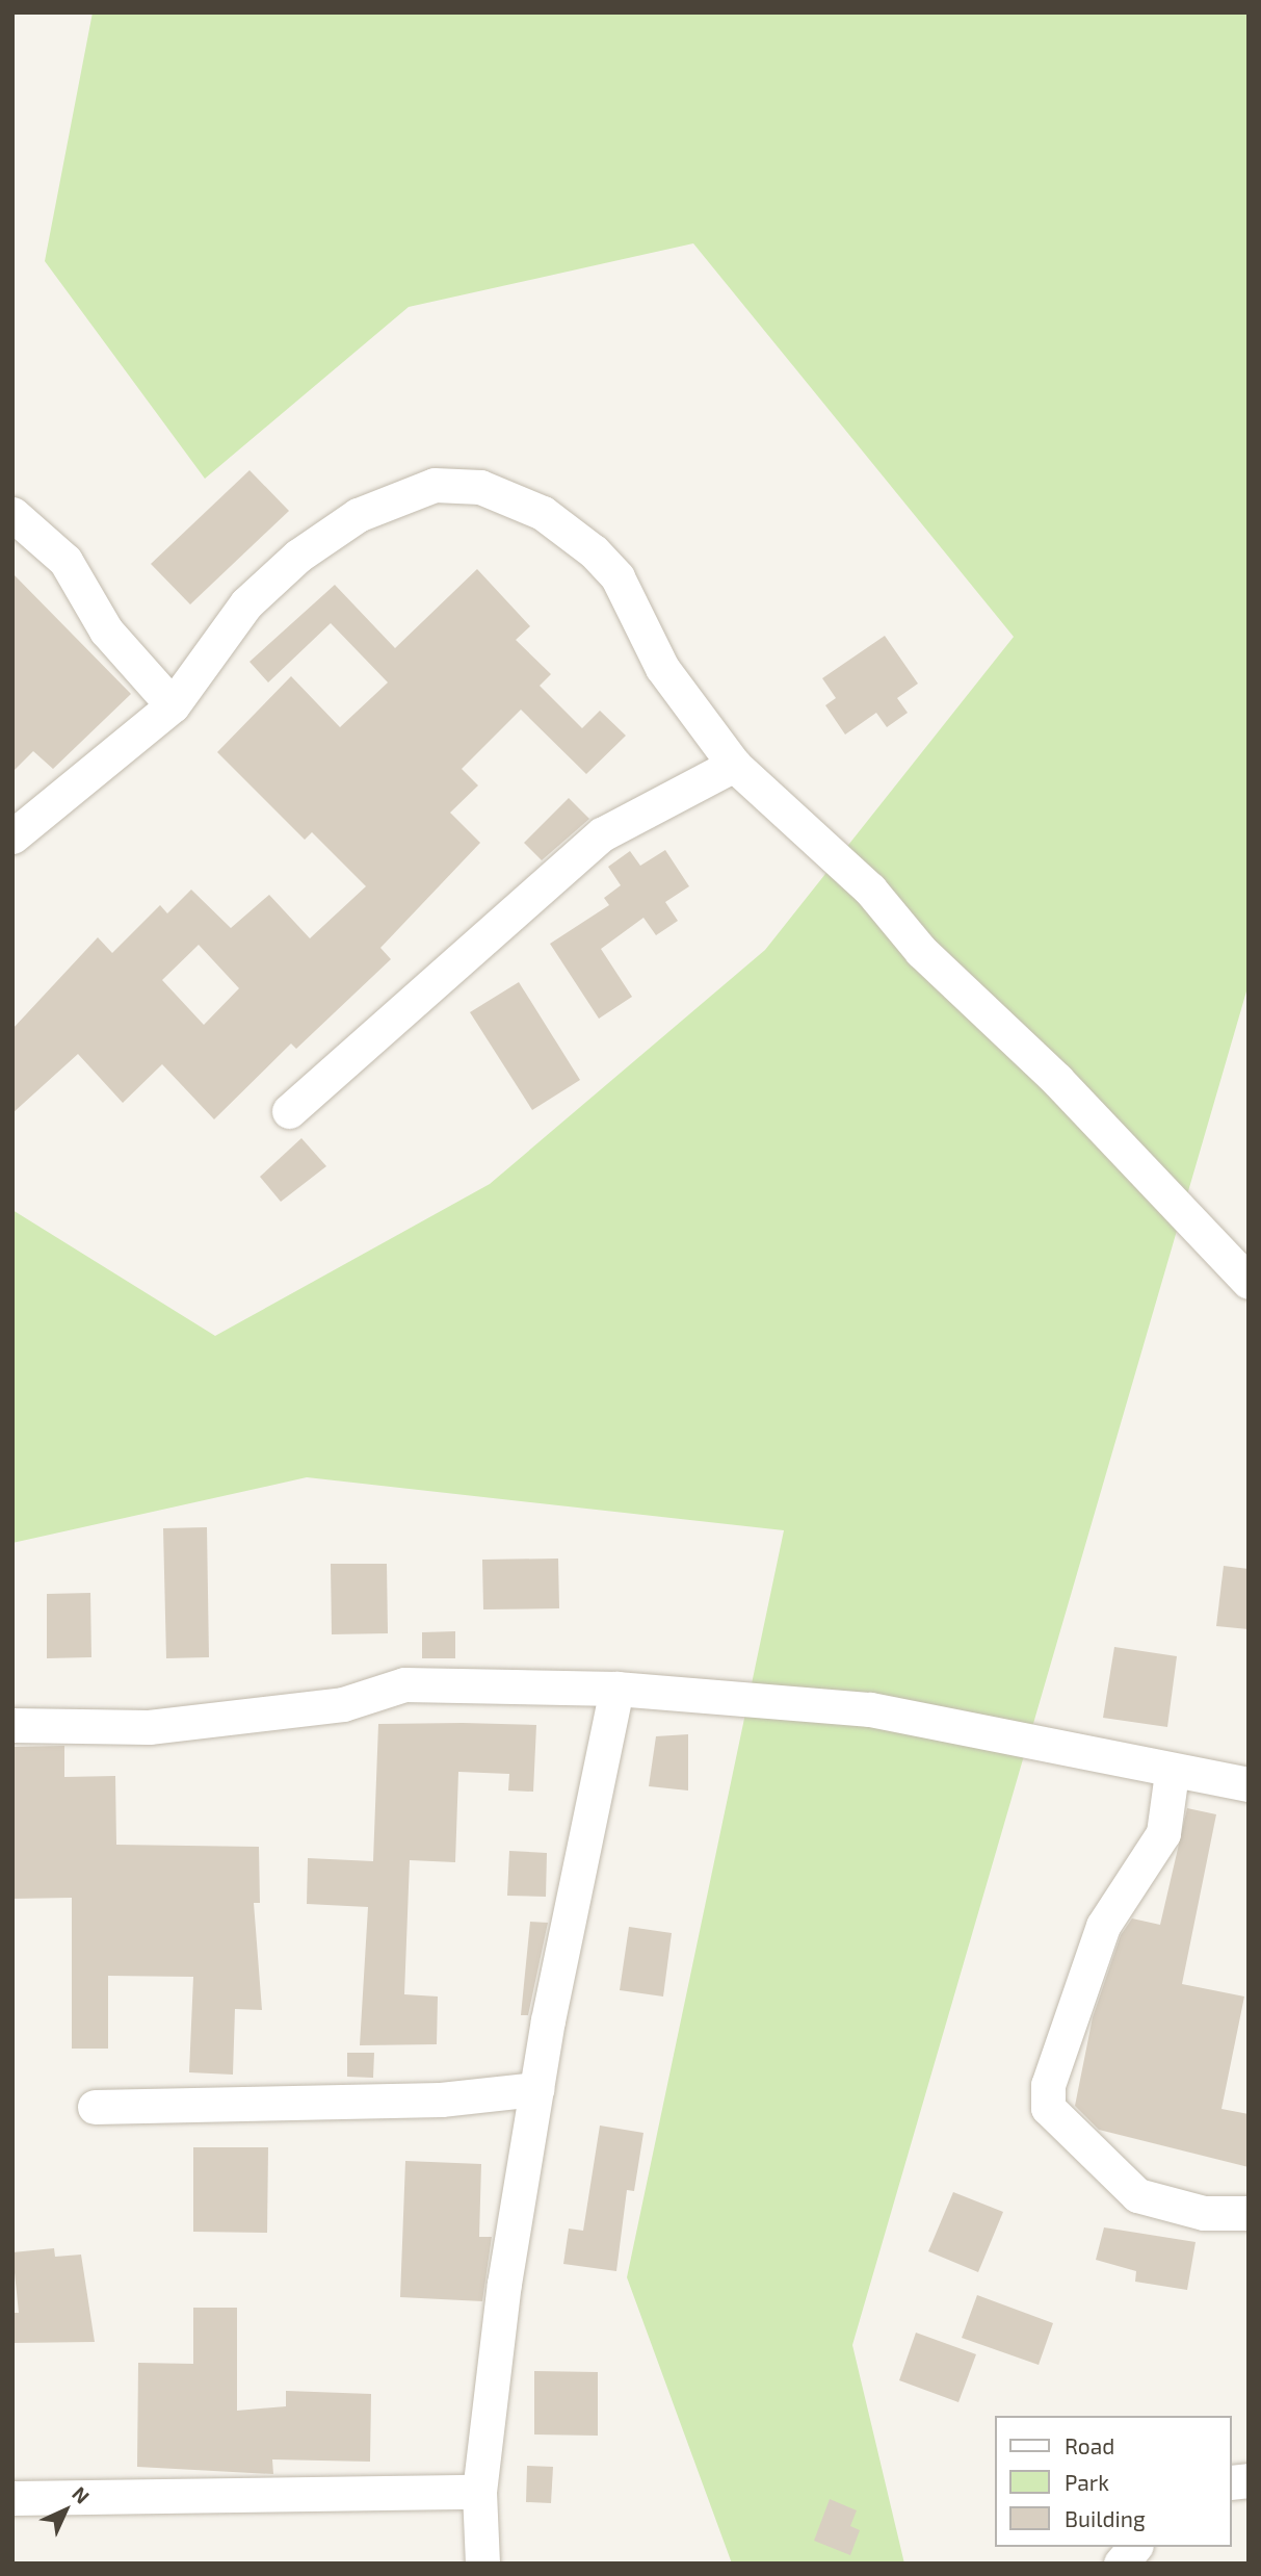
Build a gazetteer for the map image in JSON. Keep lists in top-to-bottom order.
{
  "legend": ["Road", "Park", "Building"],
  "north": "top right"
}
